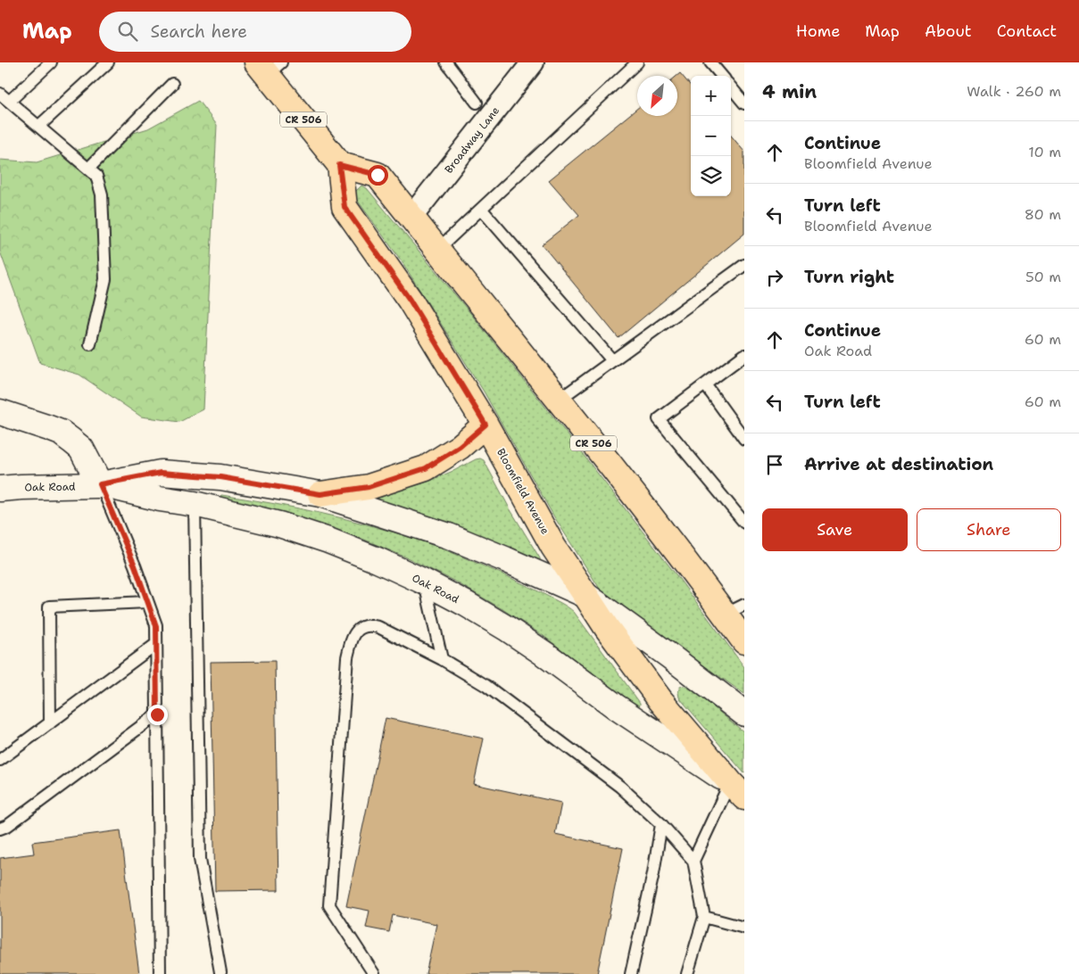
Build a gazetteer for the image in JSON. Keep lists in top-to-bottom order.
{
  "streets": {
    "main road": ["CR 506", "Bloomfield Avenue"],
    "street": ["Broadway Lane", "Oak Road"]
  },
  "crossings": [
    ["CR 506", "Broadway Lane"],
    ["CR 506", "Bloomfield Avenue"],
    ["Oak Road", "Bloomfield Avenue"]
  ],
  "north": "bottom left",
  "page": {
    "header": "Map",
    "search": "Search here",
    "nav": [
      "Home",
      "Map",
      "About",
      "Contact"
    ],
    "heading": ["4 min", "Walk · 260 m"],
    "map_buttons": ["+", "−"],
    "list": [
      ["Continue", "Bloomfield Avenue", "10 m"],
      ["Turn left", "Bloomfield Avenue", "80 m"],
      ["Turn right", "50 m"],
      ["Continue", "Oak Road", "60 m"],
      ["Turn left", "60 m"],
      "Arrive at destination"
    ],
    "buttons": ["Save", "Share"]
  }
}
